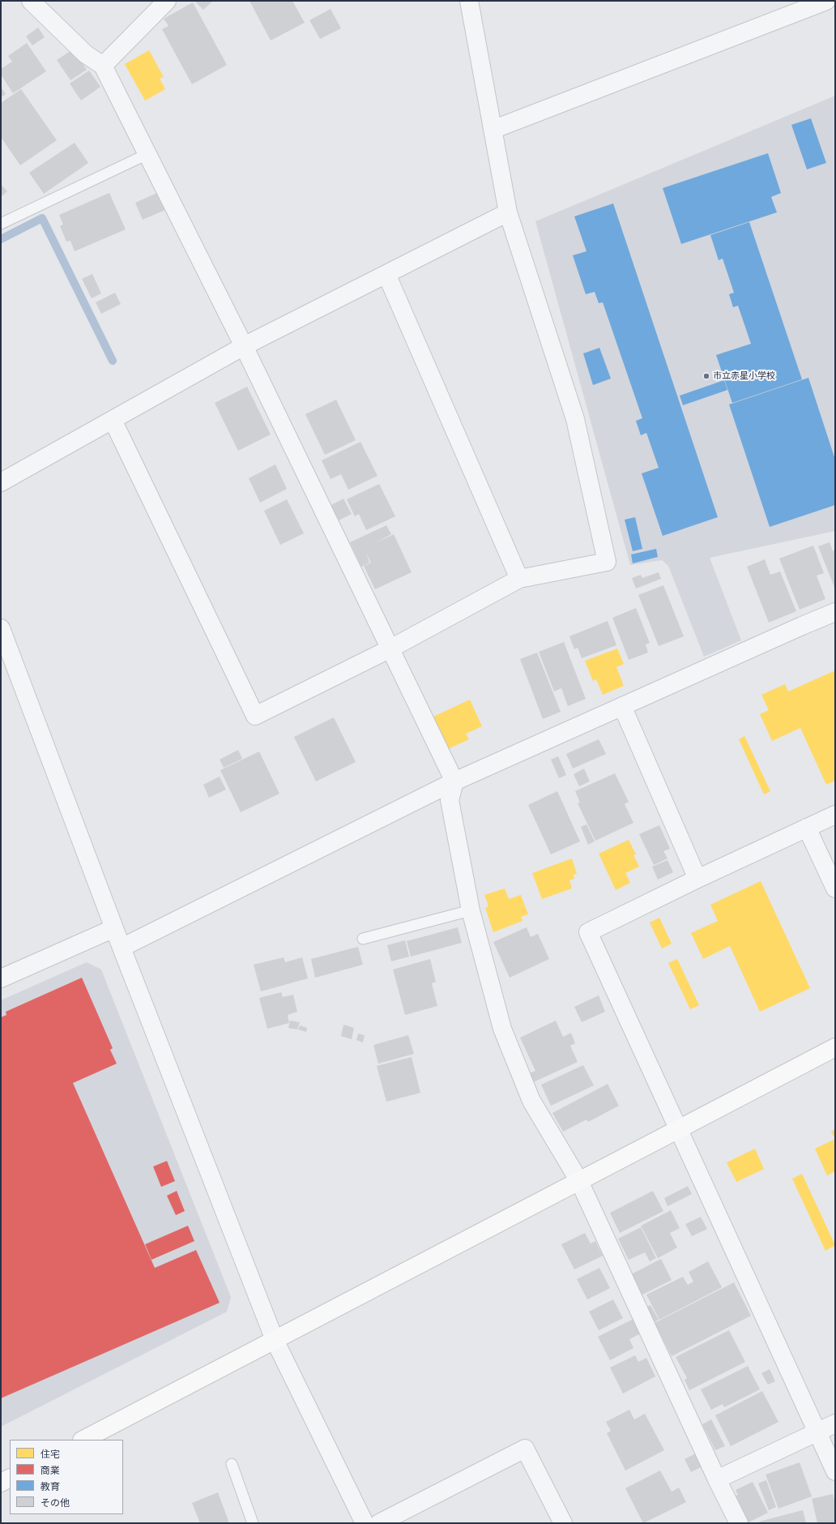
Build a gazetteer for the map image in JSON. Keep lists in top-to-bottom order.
{
  "places": ["市立赤星小学校"],
  "legend": [
    "住宅",
    "商業",
    "教育",
    "その他"
  ]
}
